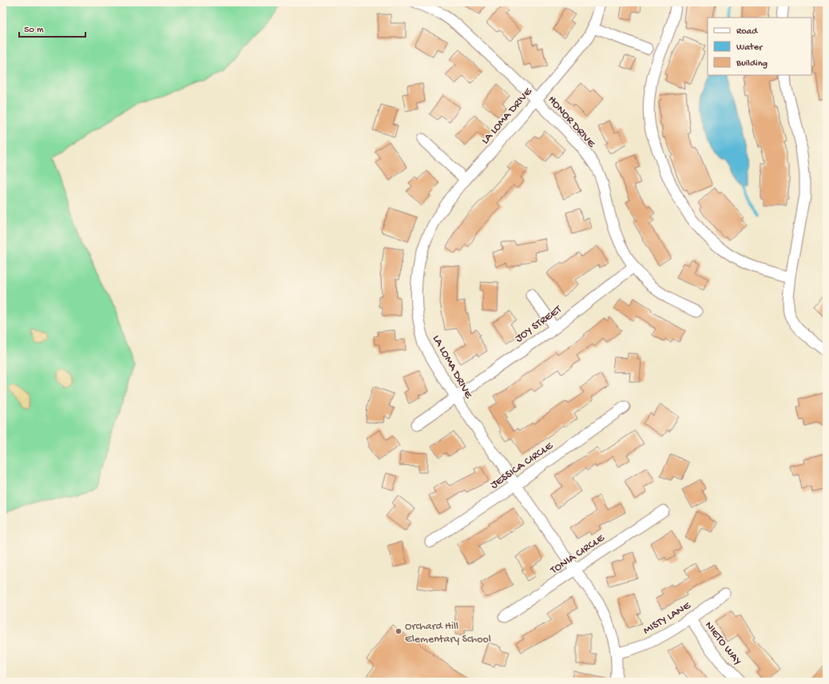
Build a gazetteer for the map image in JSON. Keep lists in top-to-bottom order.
{
  "streets": {
    "street": [
      "LA LOMA DRIVE",
      "HONOR DRIVE",
      "JOY STREET",
      "JESSICA CIRCLE",
      "TONIA CIRCLE",
      "MISTY LANE",
      "NIETO WAY"
    ]
  },
  "crossings": [
    ["LA LOMA DRIVE", "HONOR DRIVE"],
    ["LA LOMA DRIVE", "JOY STREET"],
    ["LA LOMA DRIVE", "JESSICA CIRCLE"],
    ["LA LOMA DRIVE", "TONIA CIRCLE"],
    ["LA LOMA DRIVE", "MISTY LANE"],
    ["HONOR DRIVE", "JOY STREET"],
    ["MISTY LANE", "NIETO WAY"]
  ],
  "places": ["Orchard Hill Elementary School"],
  "legend": ["Road", "Water", "Building"],
  "scale_bar": "50 m"
}
